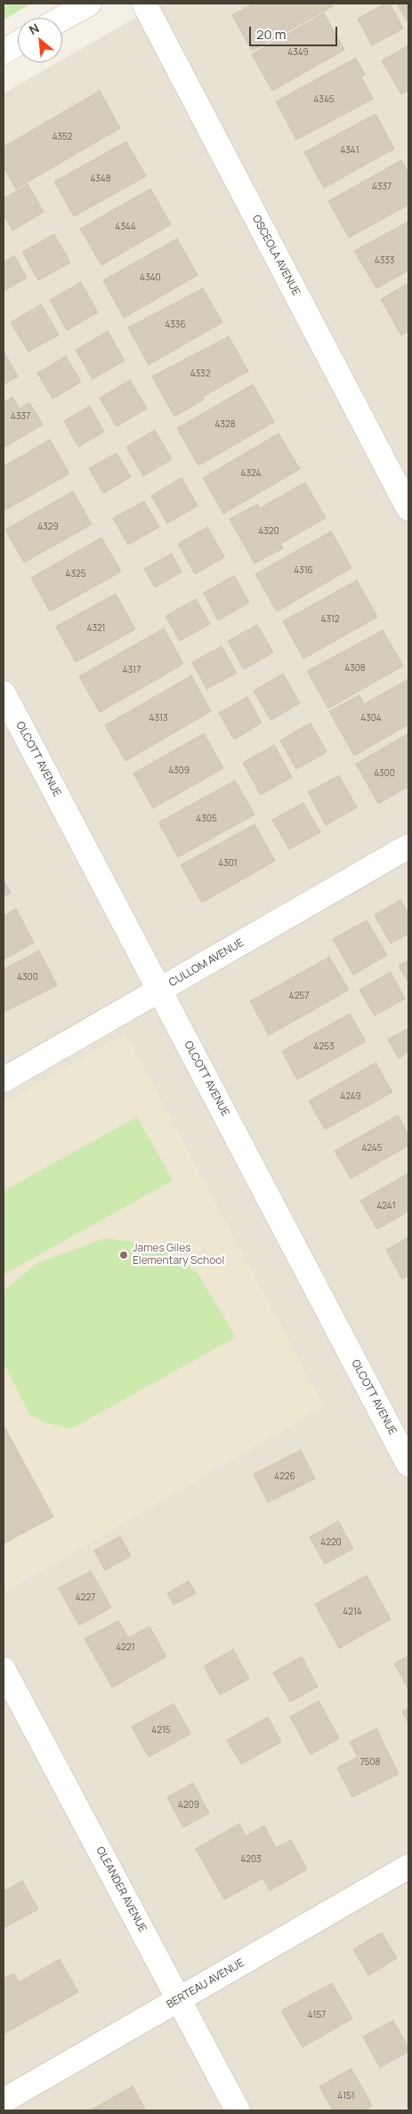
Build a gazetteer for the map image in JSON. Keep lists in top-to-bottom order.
{
  "streets": {
    "street": [
      "OSCEOLA AVENUE",
      "OLCOTT AVENUE",
      "CULLOM AVENUE",
      "OLEANDER AVENUE",
      "BERTEAU AVENUE"
    ]
  },
  "crossings": [
    ["OLCOTT AVENUE", "CULLOM AVENUE"],
    ["OLEANDER AVENUE", "BERTEAU AVENUE"]
  ],
  "places": ["James Giles Elementary School"],
  "house_numbers": [
    "4349",
    "4345",
    "4352",
    "4341",
    "4348",
    "4337",
    "4344",
    "4333",
    "4340",
    "4336",
    "4332",
    "4337",
    "4328",
    "4324",
    "4329",
    "4320",
    "4316",
    "4325",
    "4312",
    "4321",
    "4308",
    "4317",
    "4313",
    "4304",
    "4309",
    "4300",
    "4305",
    "4301",
    "4300",
    "4257",
    "4253",
    "4249",
    "4245",
    "4241",
    "4226",
    "4220",
    "4227",
    "4214",
    "4221",
    "4215",
    "7508",
    "4209",
    "4203",
    "4157",
    "4151"
  ],
  "scale_bar": "20 m",
  "north": "top left"
}
